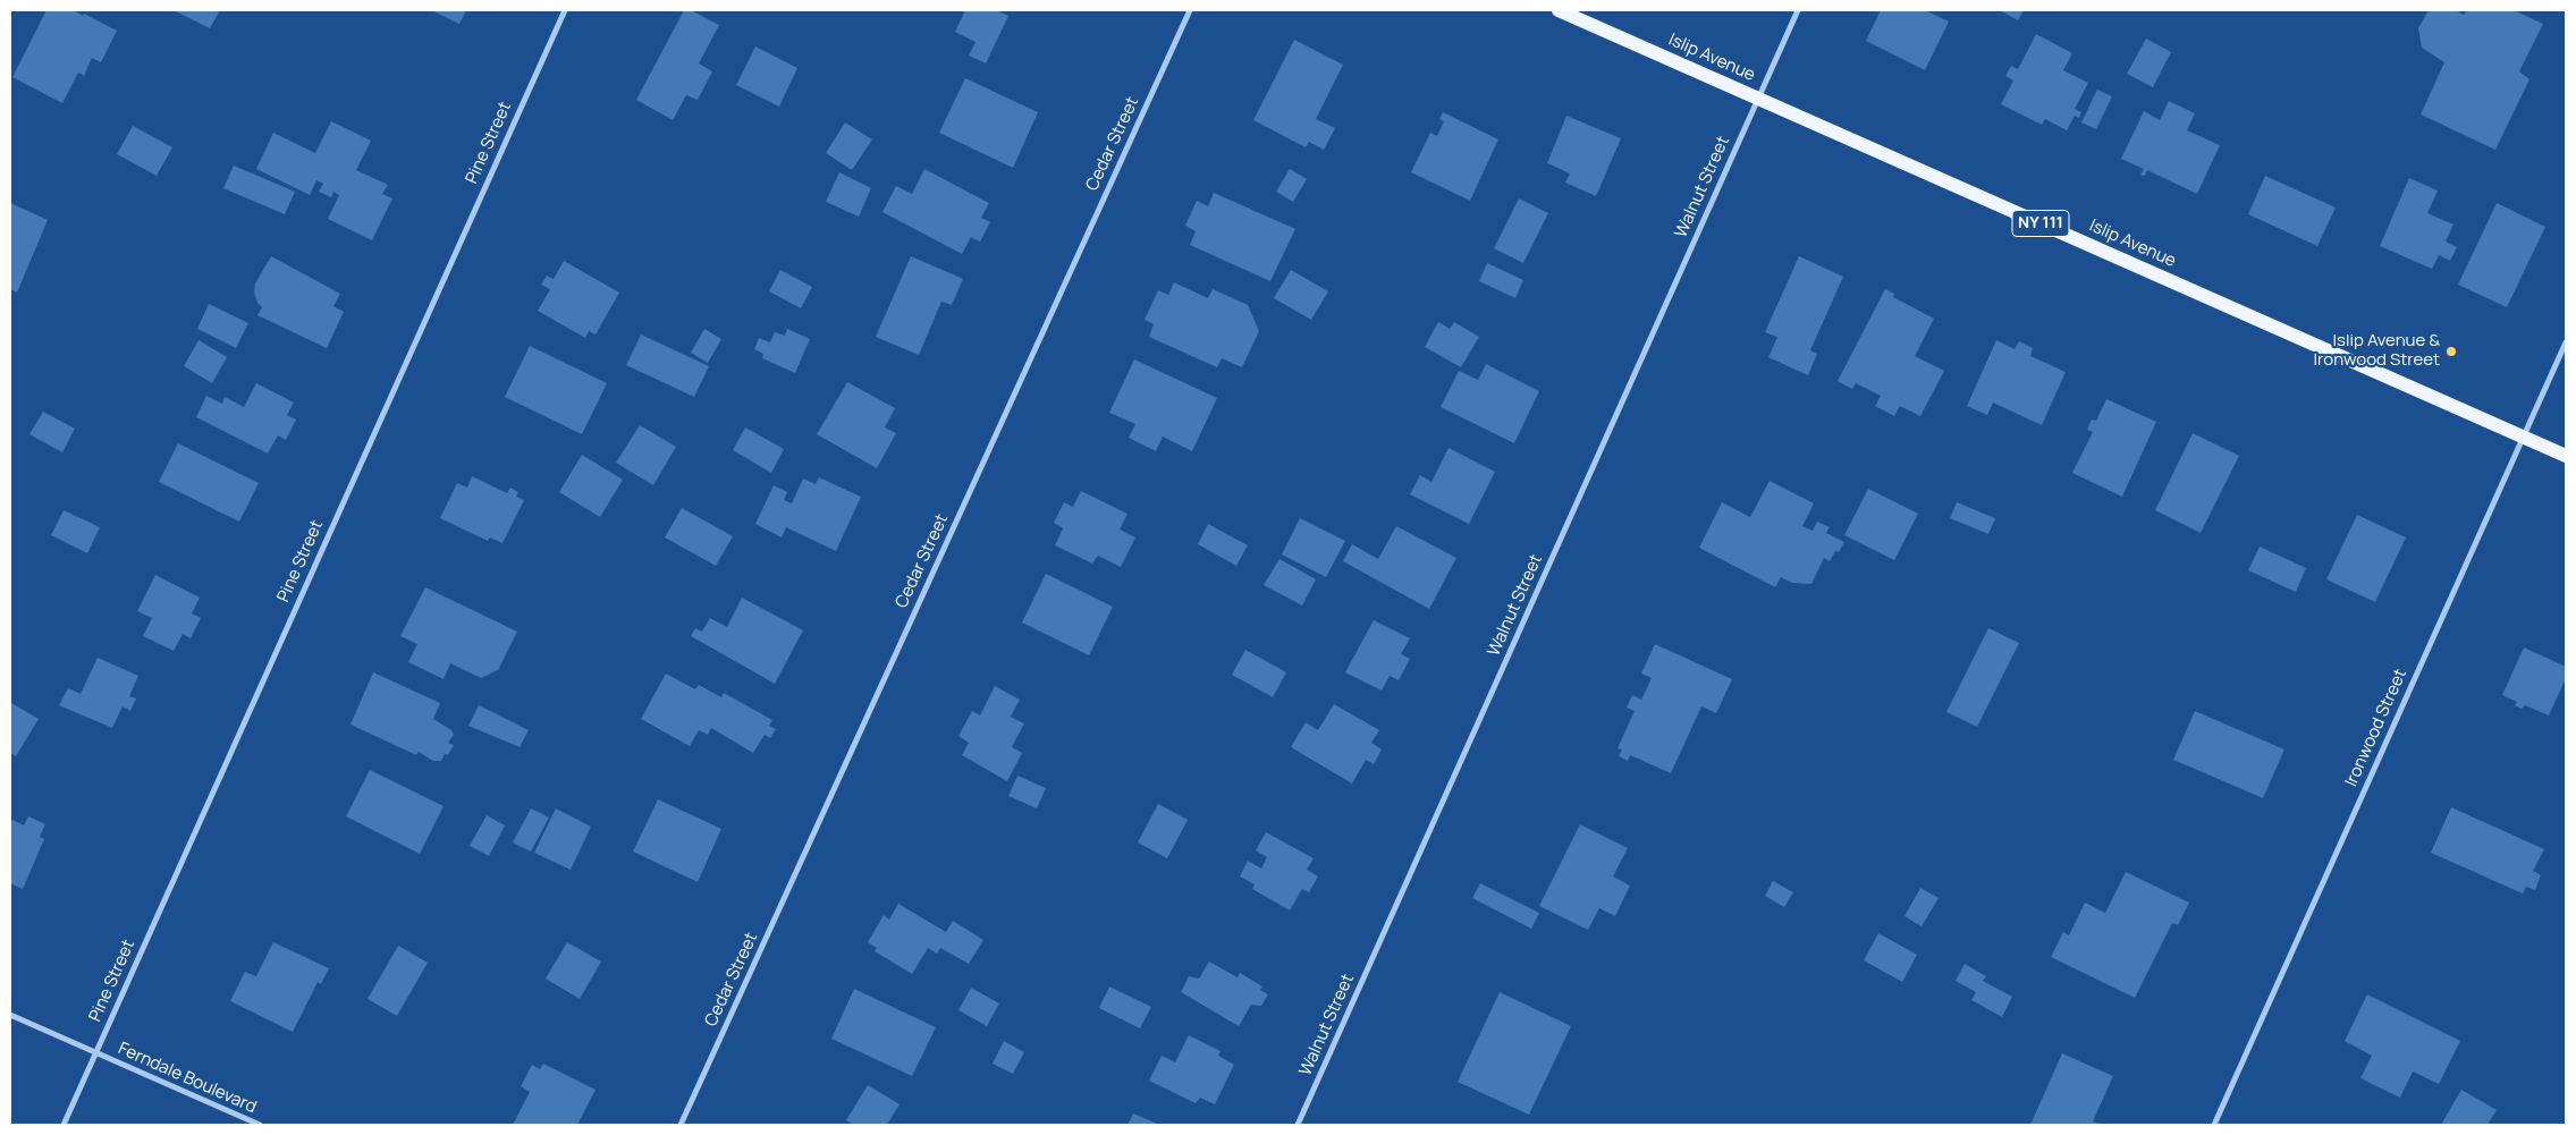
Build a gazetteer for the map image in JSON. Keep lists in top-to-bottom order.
{
  "streets": {
    "main road": ["Islip Avenue", "NY 111"],
    "street": [
      "Pine Street",
      "Cedar Street",
      "Walnut Street",
      "Ironwood Street",
      "Ferndale Boulevard"
    ]
  },
  "crossings": [
    ["Islip Avenue", "Walnut Street"],
    ["Islip Avenue", "Ironwood Street"],
    ["Pine Street", "Ferndale Boulevard"]
  ],
  "places": ["Islip Avenue & Ironwood Street"]
}
